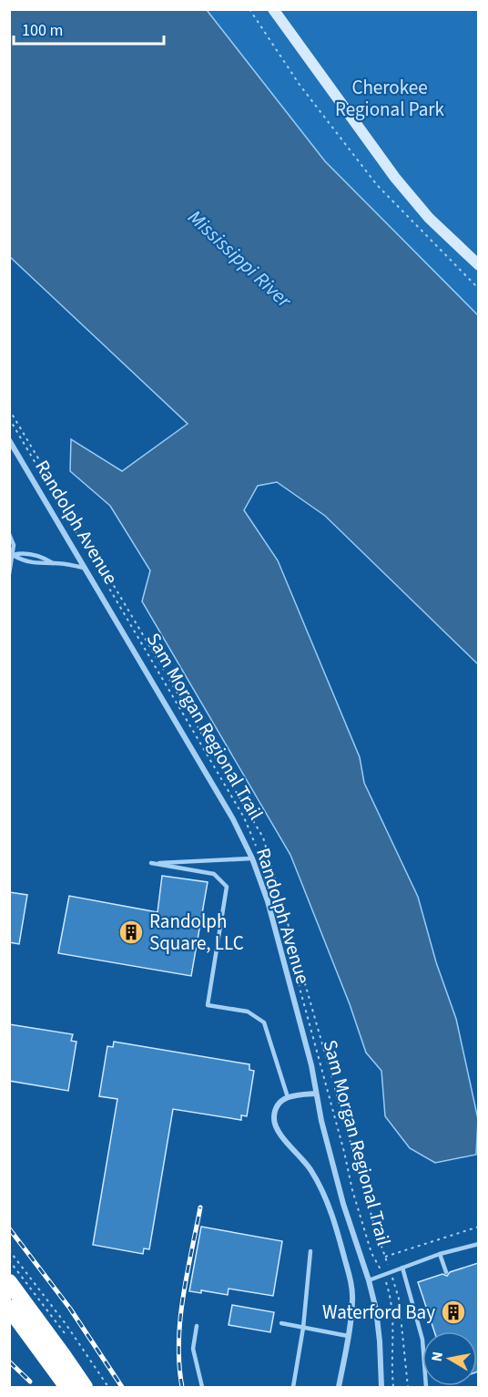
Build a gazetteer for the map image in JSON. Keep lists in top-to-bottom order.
{
  "streets": {
    "street": ["Randolph Avenue"],
    "path": ["Sam Morgan Regional Trail"]
  },
  "water": ["Mississippi River"],
  "parks": ["Cherokee Regional Park"],
  "places": {
    "building": ["Randolph Square, LLC", "Waterford Bay"]
  },
  "scale_bar": "100 m",
  "north": "left"
}
